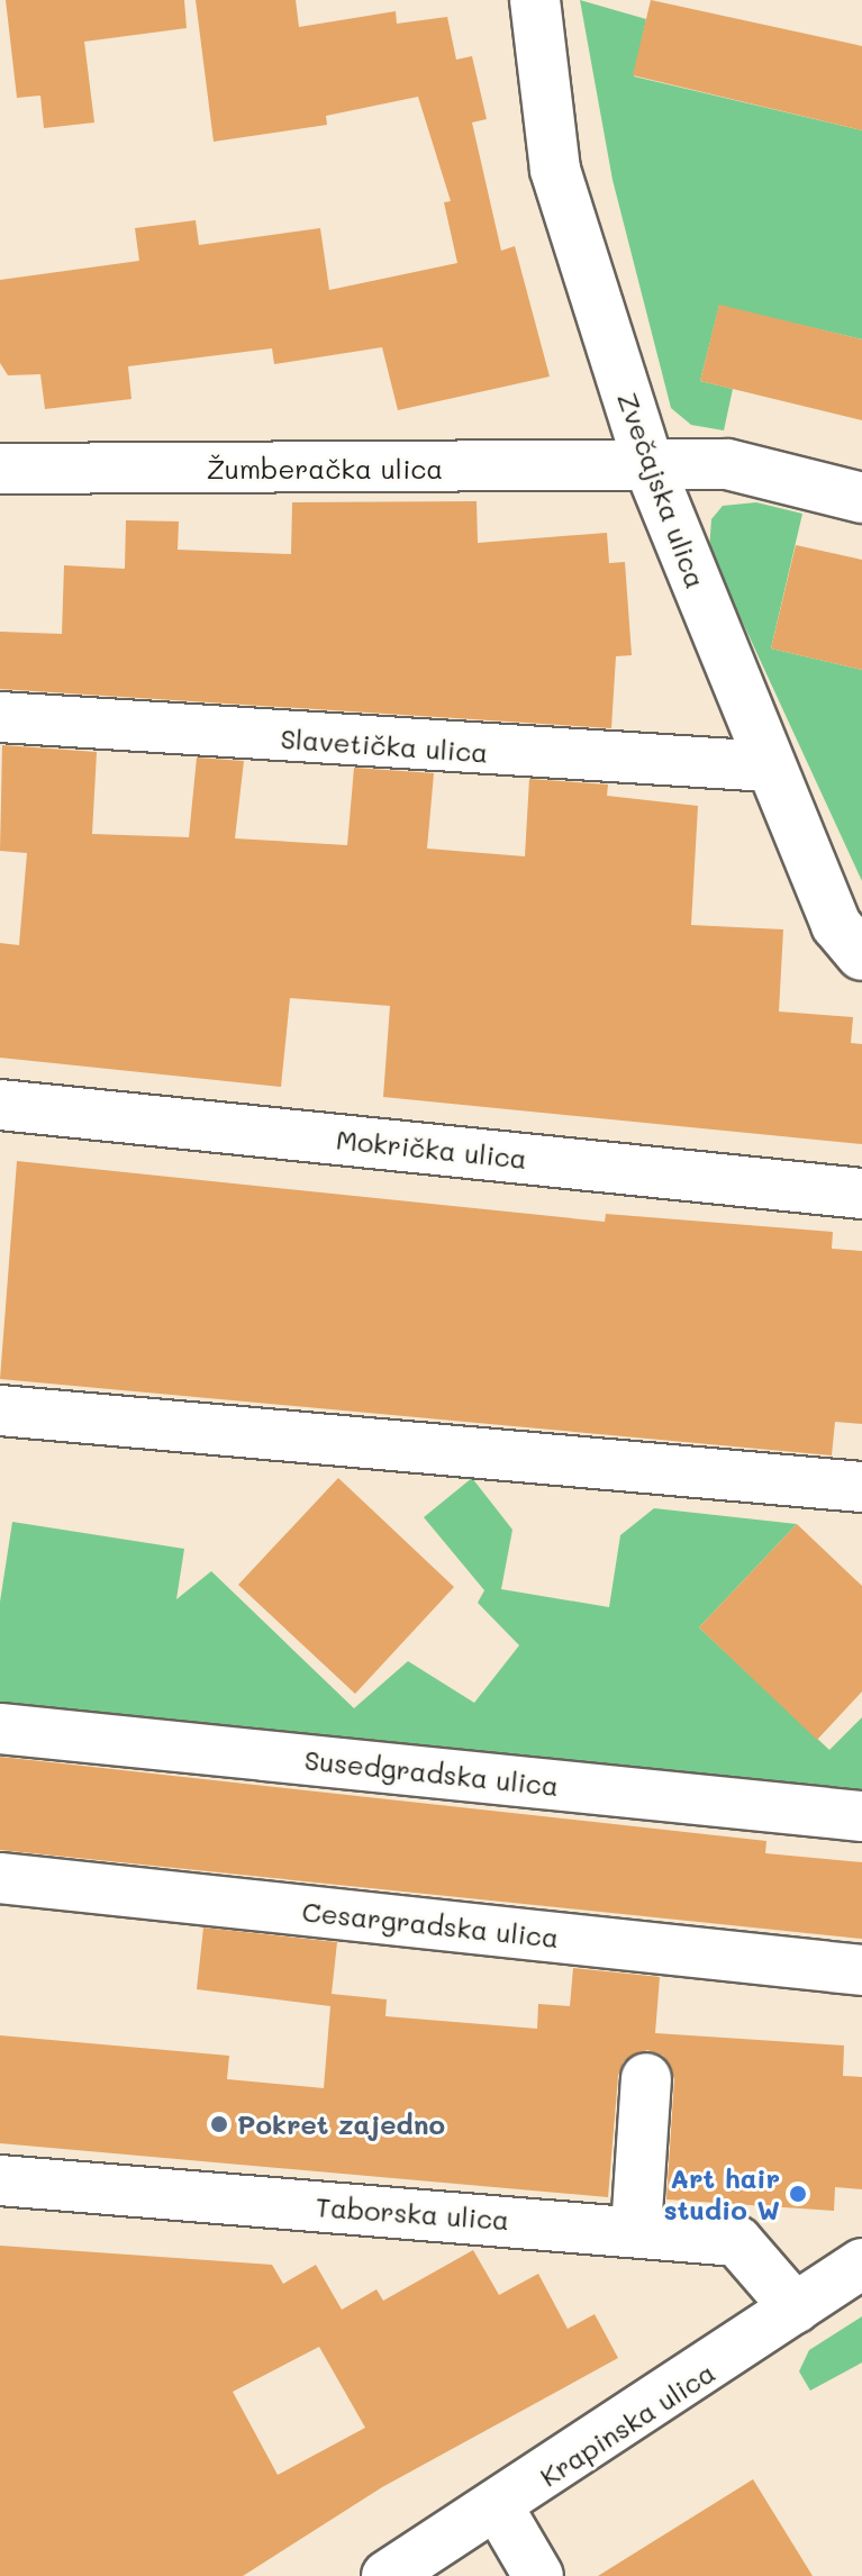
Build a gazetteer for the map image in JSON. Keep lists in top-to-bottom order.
{
  "streets": {
    "street": [
      "Žumberačka ulica",
      "Zvečajska ulica",
      "Slavetička ulica",
      "Mokrička ulica",
      "Susedgradska ulica",
      "Cesargradska ulica",
      "Taborska ulica",
      "Krapinska ulica"
    ]
  },
  "crossings": [
    ["Žumberačka ulica", "Zvečajska ulica"],
    ["Zvečajska ulica", "Slavetička ulica"],
    ["Taborska ulica", "Krapinska ulica"]
  ],
  "places": ["Pokret zajedno", "Art hair studio W"]
}
